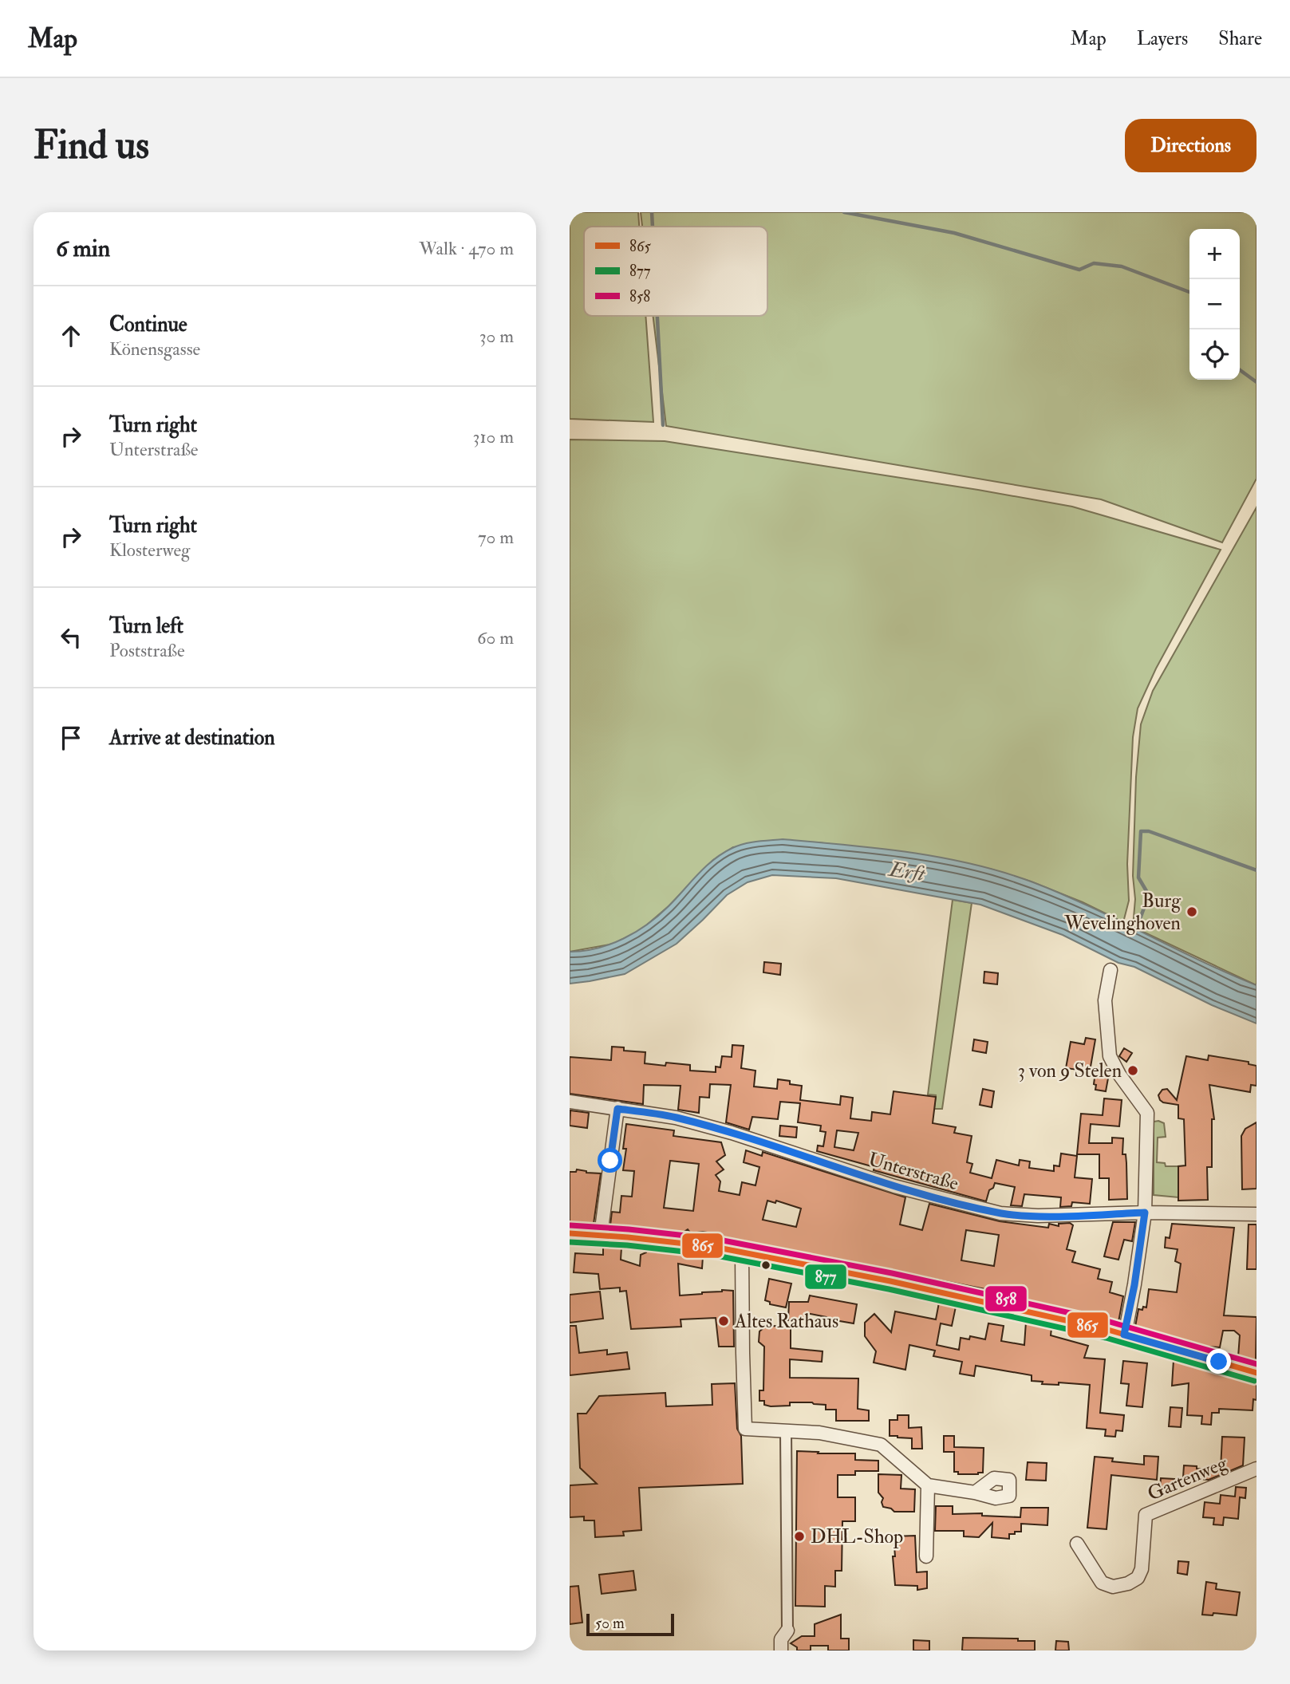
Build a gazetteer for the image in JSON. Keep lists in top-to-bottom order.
{
  "streets": {
    "street": ["Unterstraße", "Gartenweg"]
  },
  "water": ["Erft"],
  "places": [
    "Burg Wevelinghoven",
    "3 von 9 Stelen",
    "Altes Rathaus",
    "DHL-Shop"
  ],
  "lines": ["transit line 858", "transit line 865", "transit line 877"],
  "legend": ["865", "877", "858"],
  "scale_bar": "50 m",
  "page": {
    "header": "Map",
    "nav": ["Map", "Layers", "Share"],
    "buttons": "Directions",
    "title": "Find us",
    "heading": ["6 min", "Walk · 470 m"],
    "map_buttons": ["+", "−"],
    "list": [
      ["Continue", "Könensgasse", "30 m"],
      ["Turn right", "Unterstraße", "310 m"],
      ["Turn right", "Klosterweg", "70 m"],
      ["Turn left", "Poststraße", "60 m"],
      "Arrive at destination"
    ],
    "scale": "50 m"
  }
}
